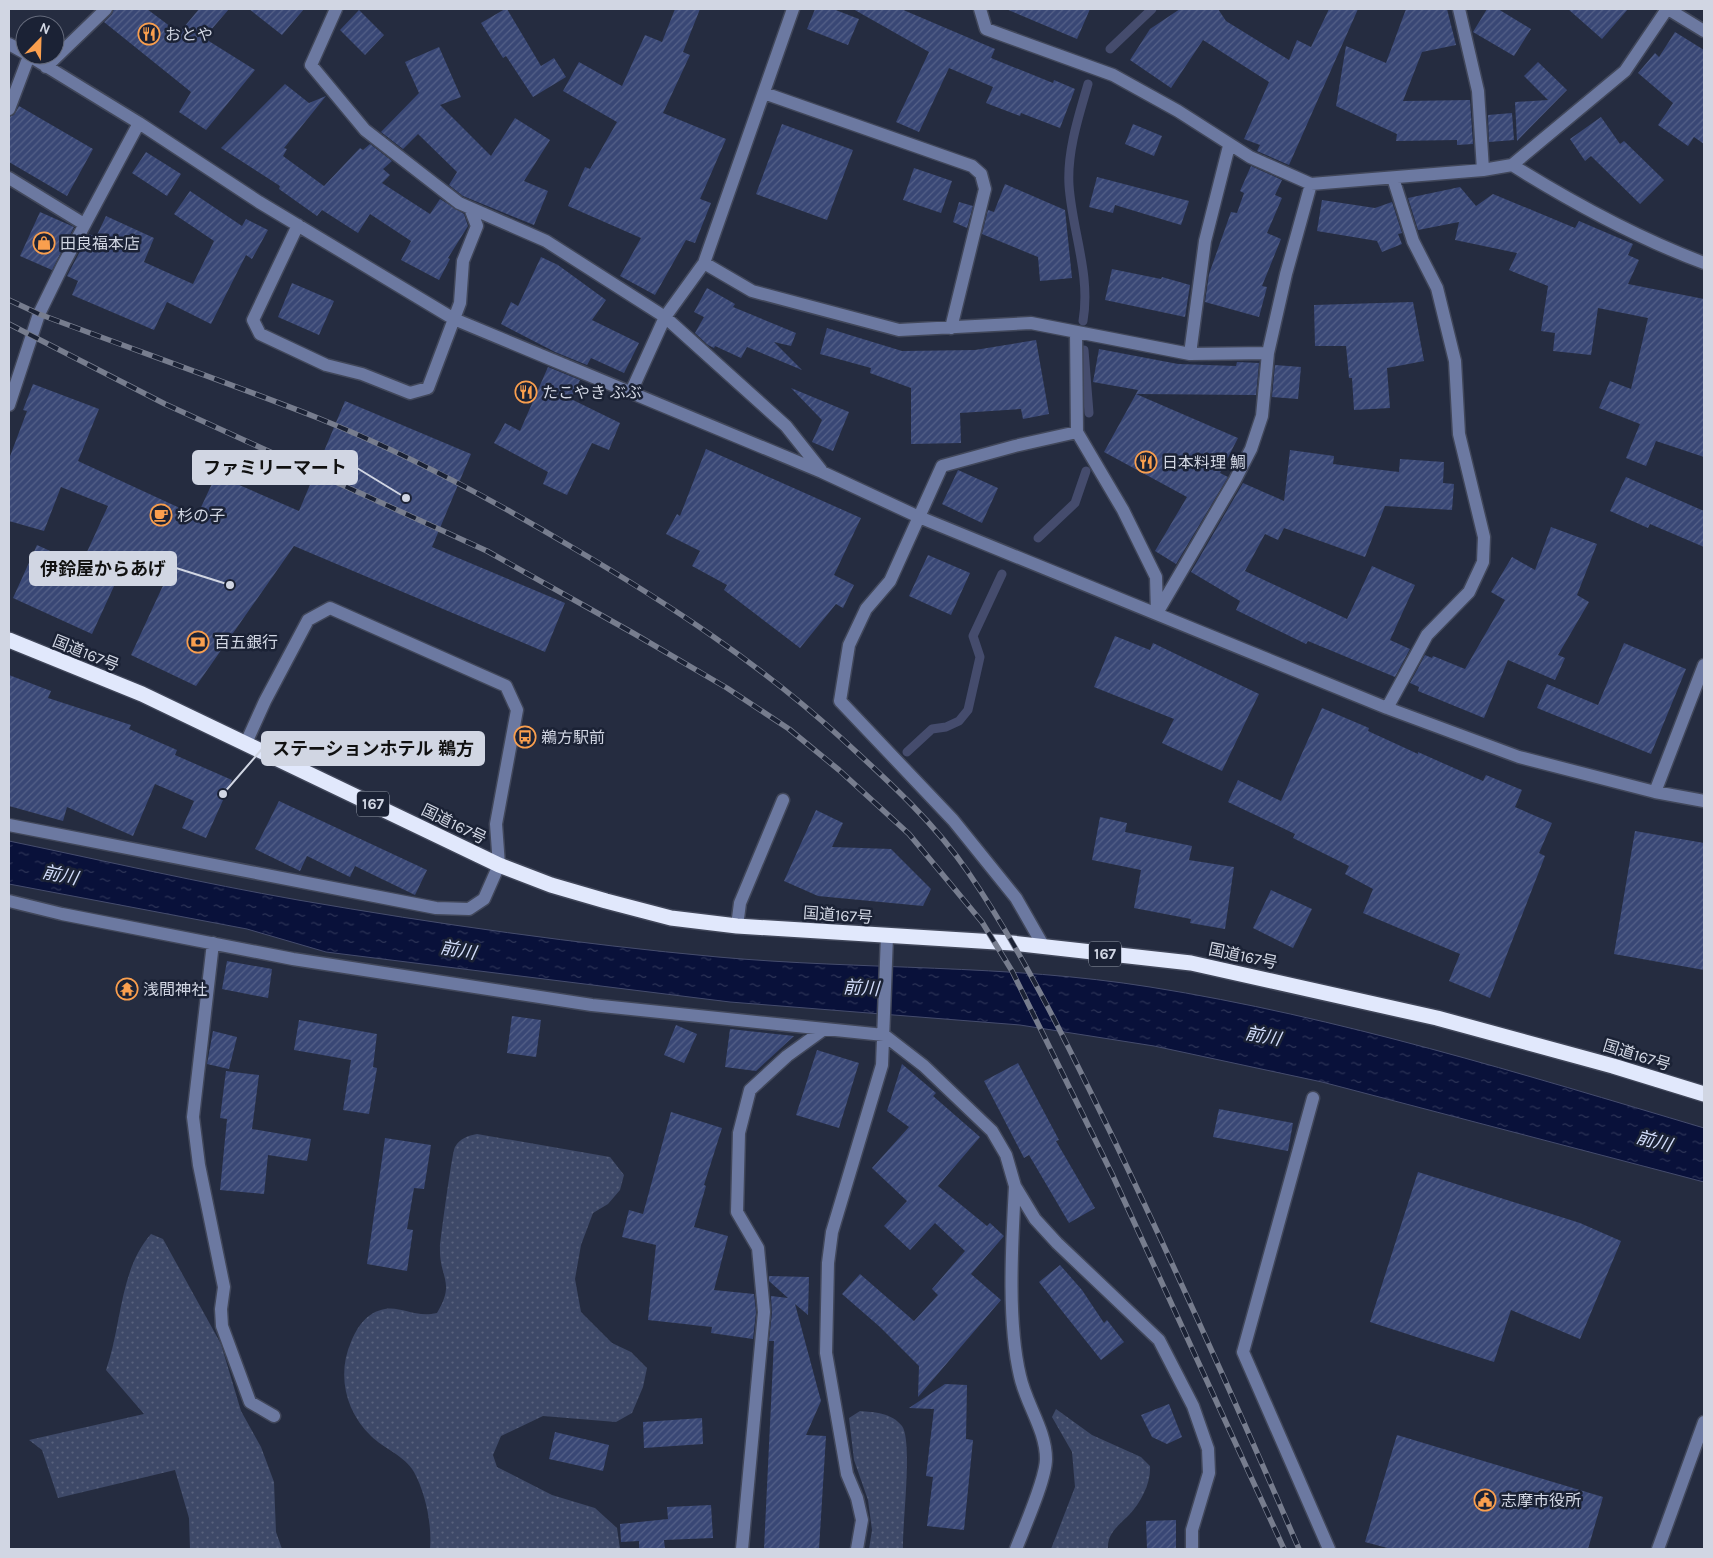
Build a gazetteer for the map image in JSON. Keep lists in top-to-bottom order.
{
  "streets": {
    "highway": ["国道167号", "167"]
  },
  "water": ["前川"],
  "places": {
    "restaurant": ["おとや", "たこやき ぶぶ", "日本料理 鯛"],
    "shop": ["田良福本店"],
    "other": ["ファミリーマート", "伊鈴屋からあげ", "ステーションホテル 鵜方"],
    "cafe": ["杉の子"],
    "bank": ["百五銀行"],
    "bus stop": ["鵜方駅前"],
    "temple": ["浅間神社"],
    "public building": ["志摩市役所"]
  },
  "north": "top right"
}
